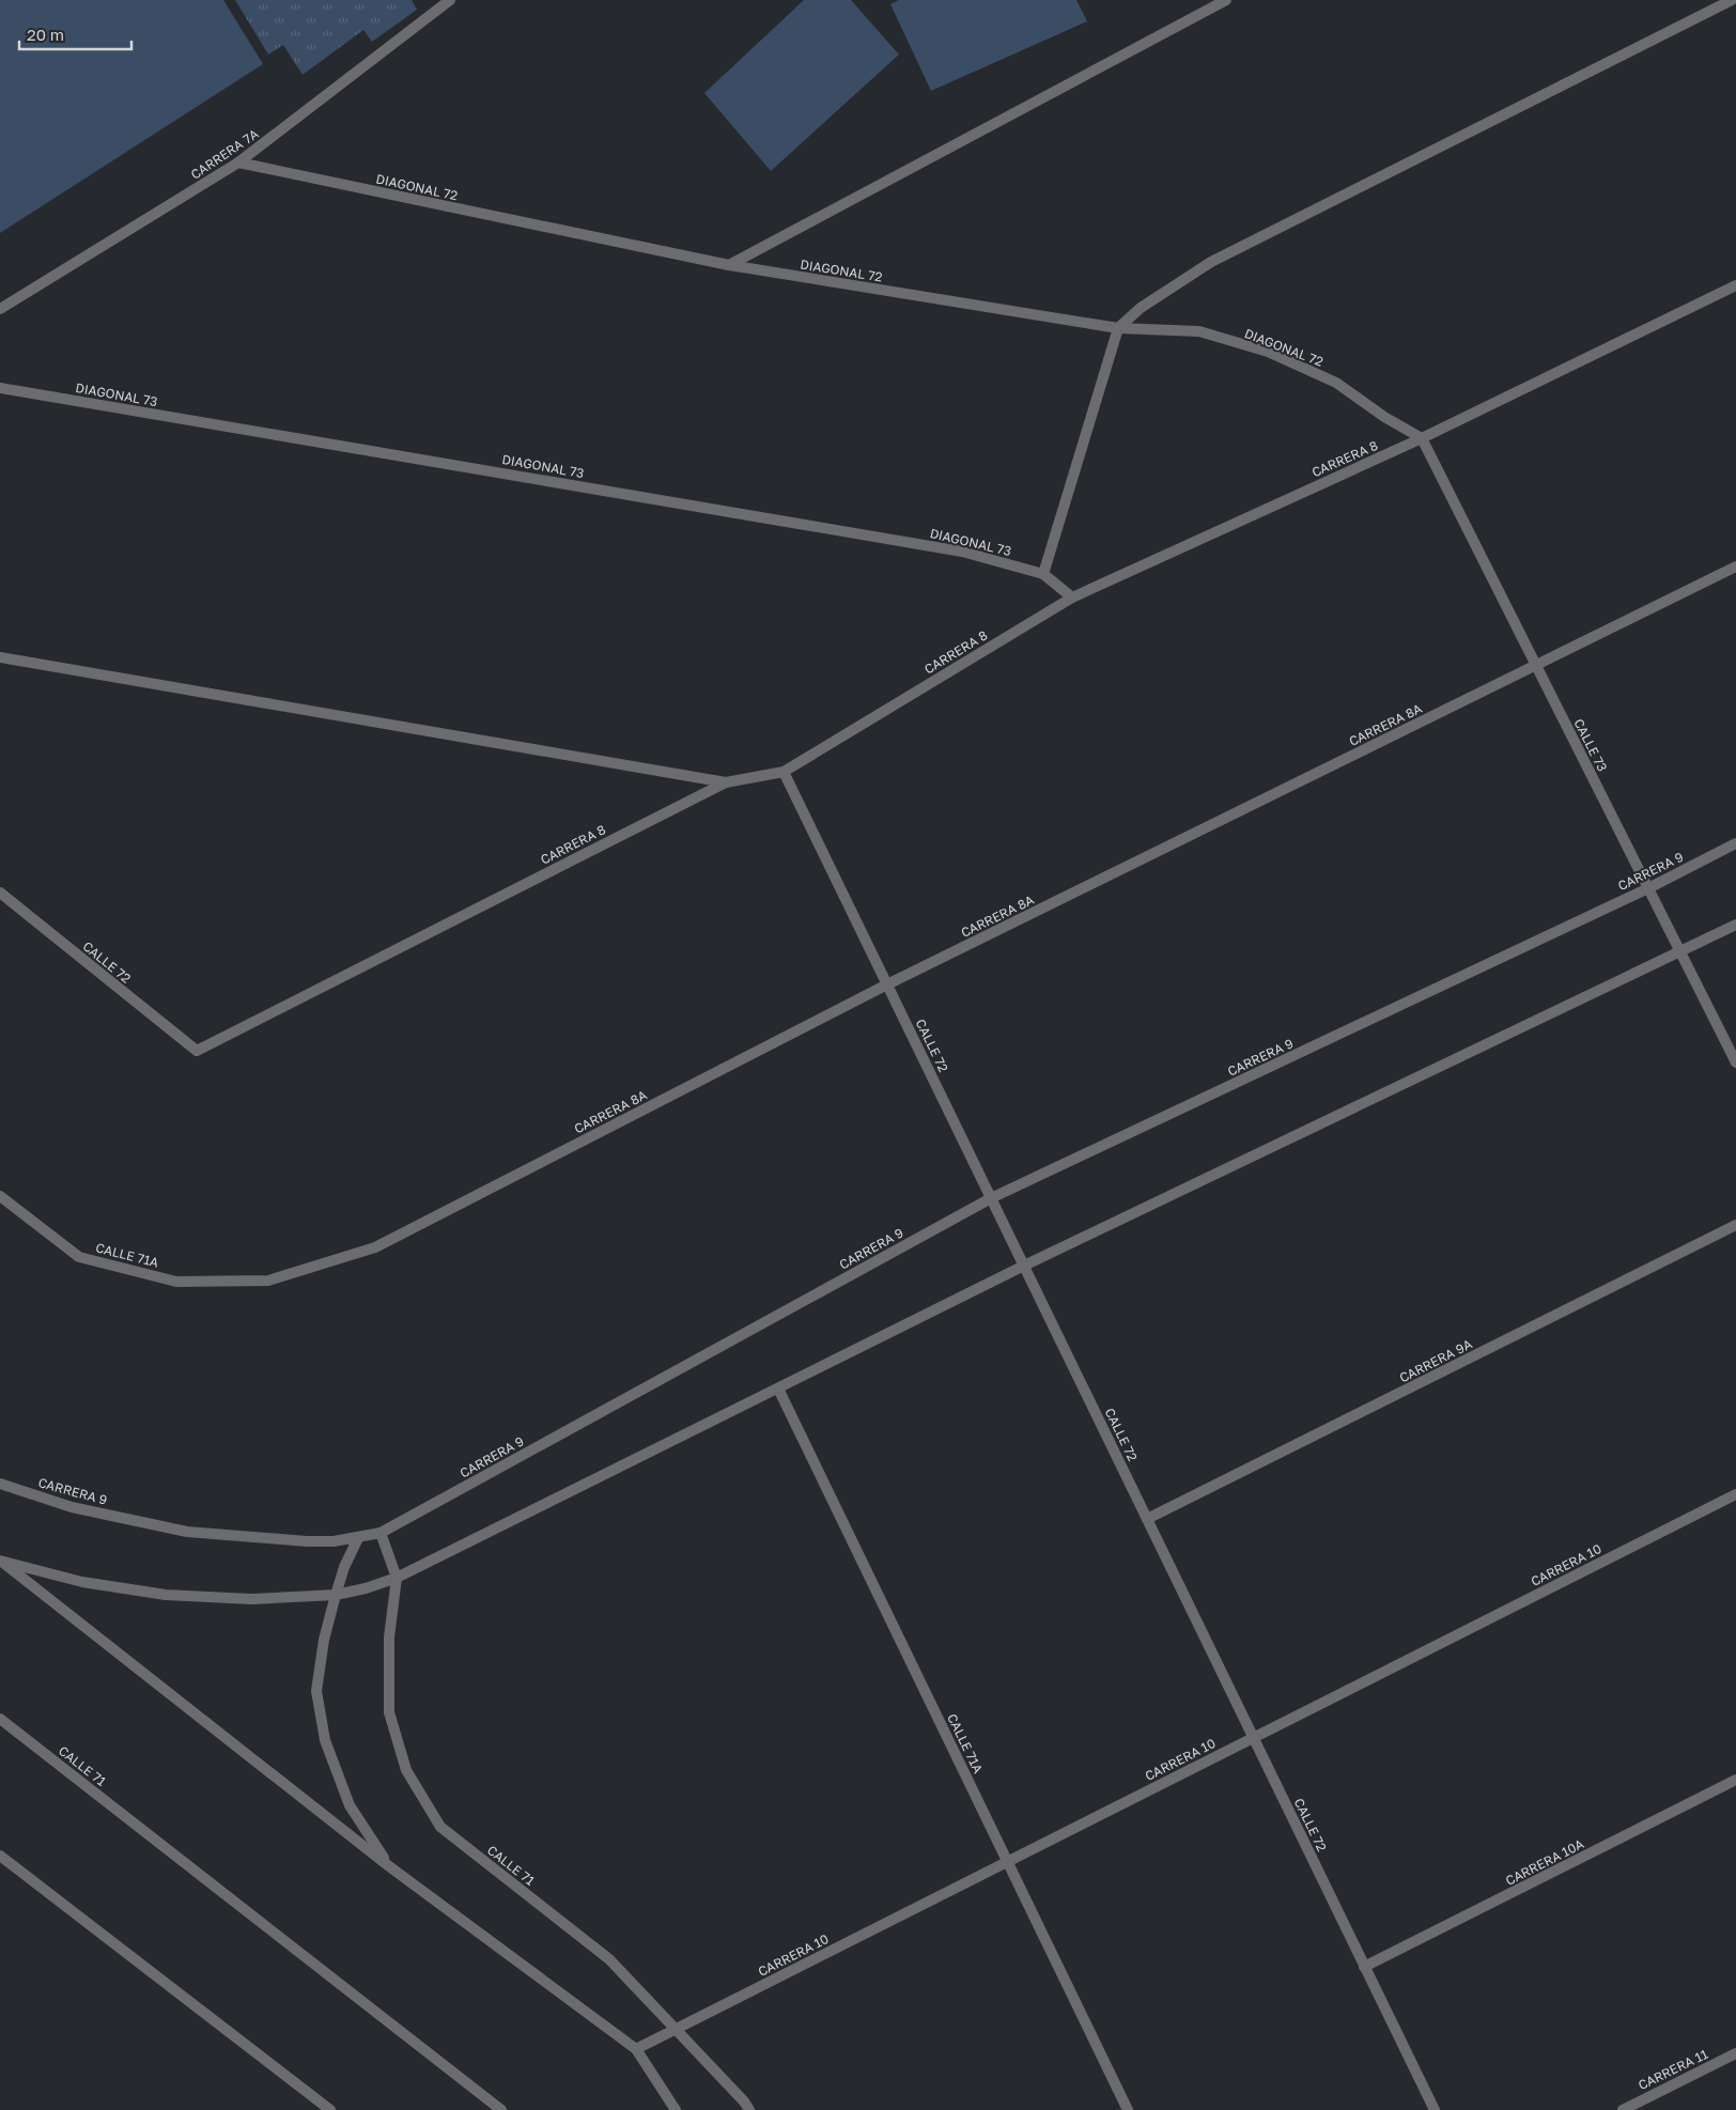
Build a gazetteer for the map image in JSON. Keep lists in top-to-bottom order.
{
  "streets": {
    "street": [
      "CARRERA 7A",
      "DIAGONAL 72",
      "DIAGONAL 73",
      "CARRERA 8",
      "CARRERA 8A",
      "CALLE 73",
      "CARRERA 9",
      "CALLE 72",
      "CALLE 71A",
      "CARRERA 9A",
      "CARRERA 10",
      "CALLE 71",
      "CARRERA 10A",
      "CARRERA 11"
    ]
  },
  "crossings": [
    ["CARRERA 7A", "DIAGONAL 72"],
    ["DIAGONAL 72", "CARRERA 8"],
    ["DIAGONAL 72", "CALLE 73"],
    ["DIAGONAL 73", "CARRERA 8"],
    ["CARRERA 8", "CALLE 73"],
    ["CARRERA 8", "CALLE 72"],
    ["CARRERA 8A", "CALLE 73"],
    ["CARRERA 8A", "CALLE 72"],
    ["CARRERA 8A", "CALLE 71A"],
    ["CALLE 73", "CARRERA 9"],
    ["CARRERA 9", "CALLE 72"],
    ["CARRERA 9", "CALLE 71"],
    ["CALLE 72", "CARRERA 9A"],
    ["CALLE 72", "CARRERA 10"],
    ["CALLE 72", "CARRERA 10A"],
    ["CALLE 71A", "CARRERA 10"],
    ["CARRERA 10", "CALLE 71"]
  ],
  "scale_bar": "20 m"
}
